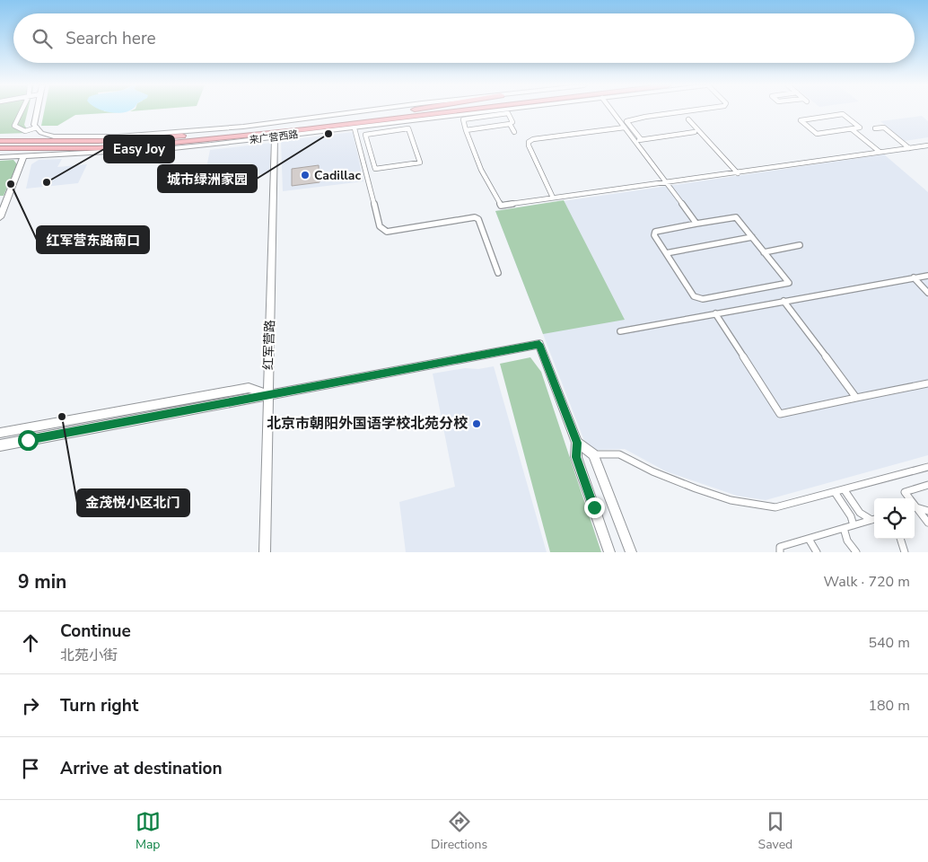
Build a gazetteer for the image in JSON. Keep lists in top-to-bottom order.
{
  "streets": {
    "street": ["来广营西路", "红军营路"]
  },
  "crossings": [
    ["来广营西路", "红军营路"]
  ],
  "places": [
    "城市绿洲家园",
    "Cadillac",
    "Easy Joy",
    "红军营东路南口",
    "金茂悦小区北门",
    "北京市朝阳外国语学校北苑分校"
  ],
  "page": {
    "search": "Search here",
    "heading": ["9 min", "Walk · 720 m"],
    "list": [
      ["Continue", "北苑小街", "540 m"],
      ["Turn right", "180 m"],
      "Arrive at destination"
    ],
    "nav": ["Map", "Directions", "Saved"]
  }
}
